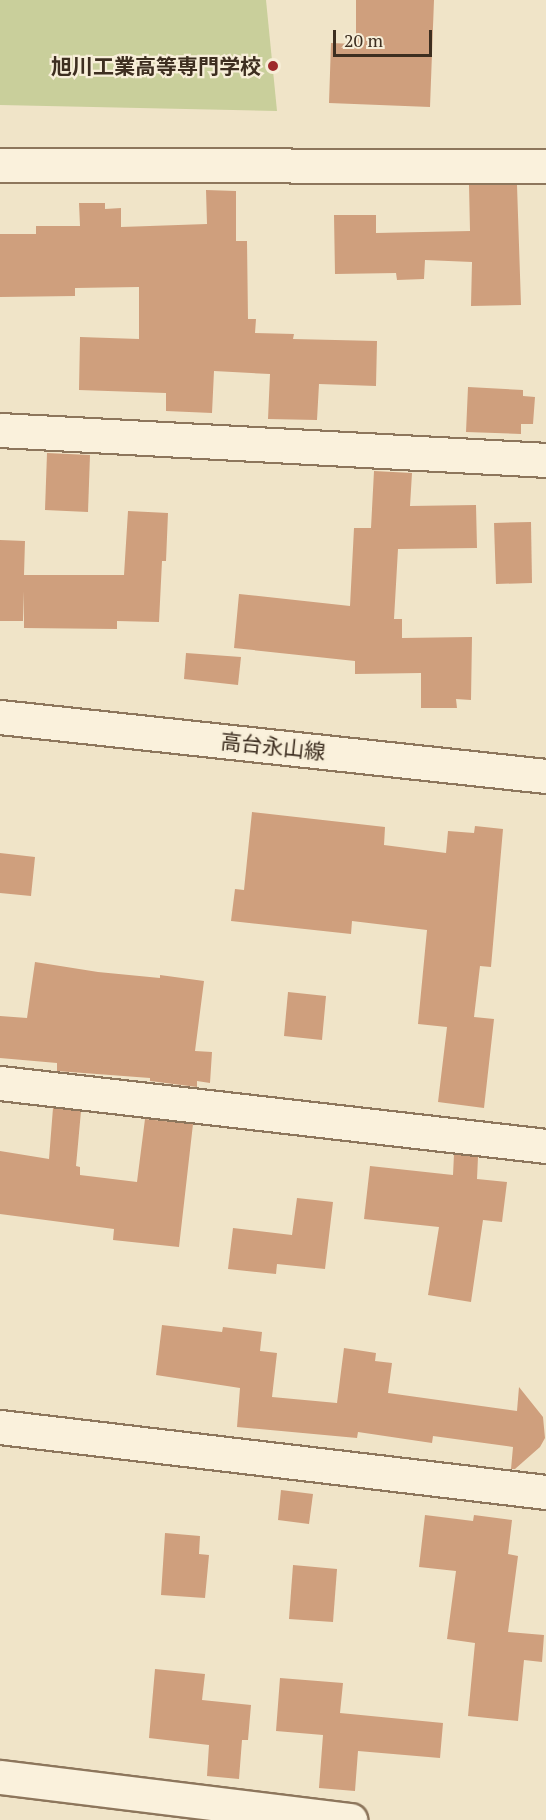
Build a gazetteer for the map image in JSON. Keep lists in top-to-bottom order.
{
  "streets": {
    "street": ["高台永山線"]
  },
  "places": ["旭川工業高等専門学校"],
  "scale_bar": "20 m"
}
